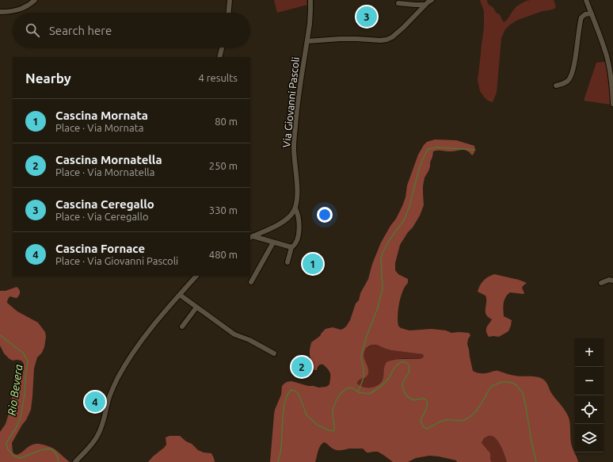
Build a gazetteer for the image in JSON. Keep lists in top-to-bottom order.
{
  "streets": {
    "street": ["Via Giovanni Pascoli"]
  },
  "water": ["Rio Bevera"],
  "page": {
    "pins": [
      "3",
      "1",
      "2",
      "4"
    ],
    "search": "Search here",
    "heading": ["Nearby", "4 results"],
    "list": [
      {
        "mark": "1",
        "name": "Cascina Mornata",
        "note": "Place · Via Mornata",
        "value": "80 m"
      },
      {
        "mark": "2",
        "name": "Cascina Mornatella",
        "note": "Place · Via Mornatella",
        "value": "250 m"
      },
      {
        "mark": "3",
        "name": "Cascina Ceregallo",
        "note": "Place · Via Ceregallo",
        "value": "330 m"
      },
      {
        "mark": "4",
        "name": "Cascina Fornace",
        "note": "Place · Via Giovanni Pascoli",
        "value": "480 m"
      }
    ],
    "map_buttons": ["+", "−"]
  }
}
